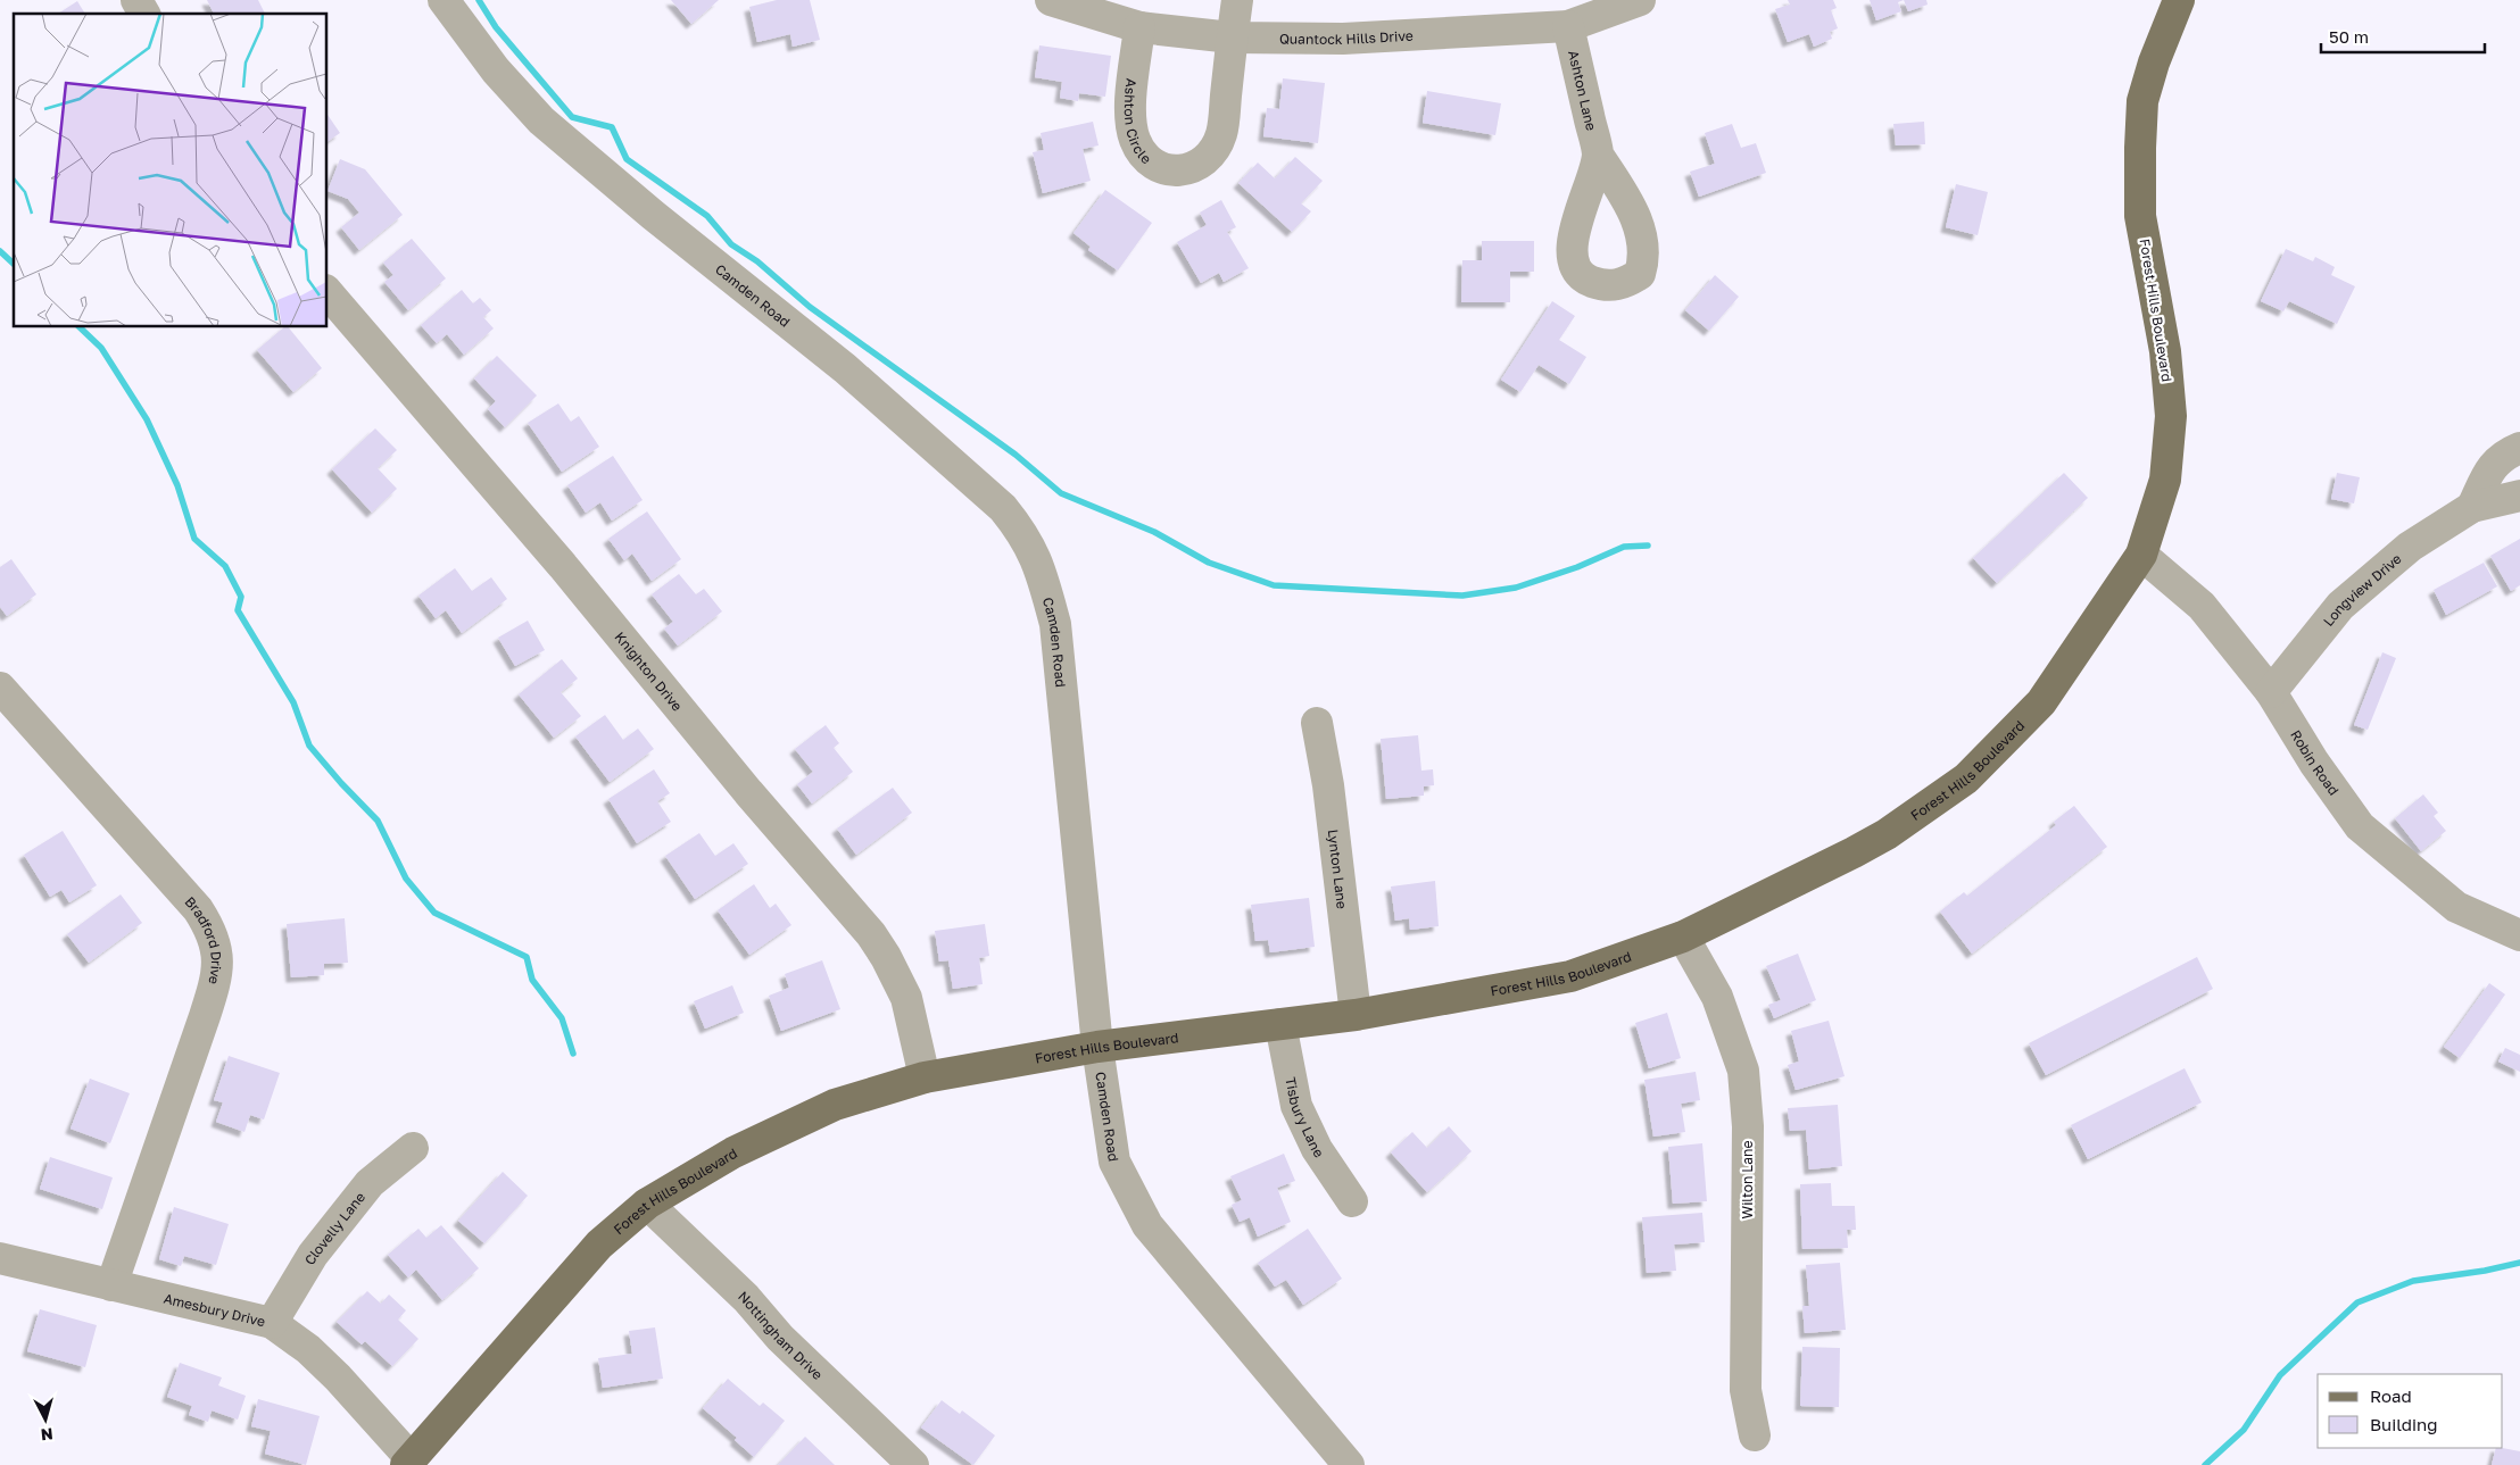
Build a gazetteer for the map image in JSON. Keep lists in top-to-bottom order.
{
  "streets": {
    "main road": ["Forest Hills Boulevard"],
    "street": [
      "Quantock Hills Drive",
      "Ashton Lane",
      "Ashton Circle",
      "Camden Road",
      "Longview Drive",
      "Knighton Drive",
      "Robin Road",
      "Lynton Lane",
      "Bradford Drive",
      "Tisbury Lane",
      "Wilton Lane",
      "Clovelly Lane",
      "Amesbury Drive",
      "Nottingham Drive"
    ]
  },
  "crossings": [
    ["Quantock Hills Drive", "Ashton Lane"],
    ["Quantock Hills Drive", "Ashton Circle"],
    ["Camden Road", "Forest Hills Boulevard"],
    ["Forest Hills Boulevard", "Knighton Drive"],
    ["Forest Hills Boulevard", "Robin Road"],
    ["Forest Hills Boulevard", "Lynton Lane"],
    ["Forest Hills Boulevard", "Tisbury Lane"],
    ["Forest Hills Boulevard", "Wilton Lane"],
    ["Forest Hills Boulevard", "Amesbury Drive"],
    ["Forest Hills Boulevard", "Nottingham Drive"],
    ["Longview Drive", "Robin Road"],
    ["Bradford Drive", "Amesbury Drive"],
    ["Clovelly Lane", "Amesbury Drive"]
  ],
  "legend": ["Road", "Building"],
  "scale_bar": "50 m",
  "north": "bottom"
}
